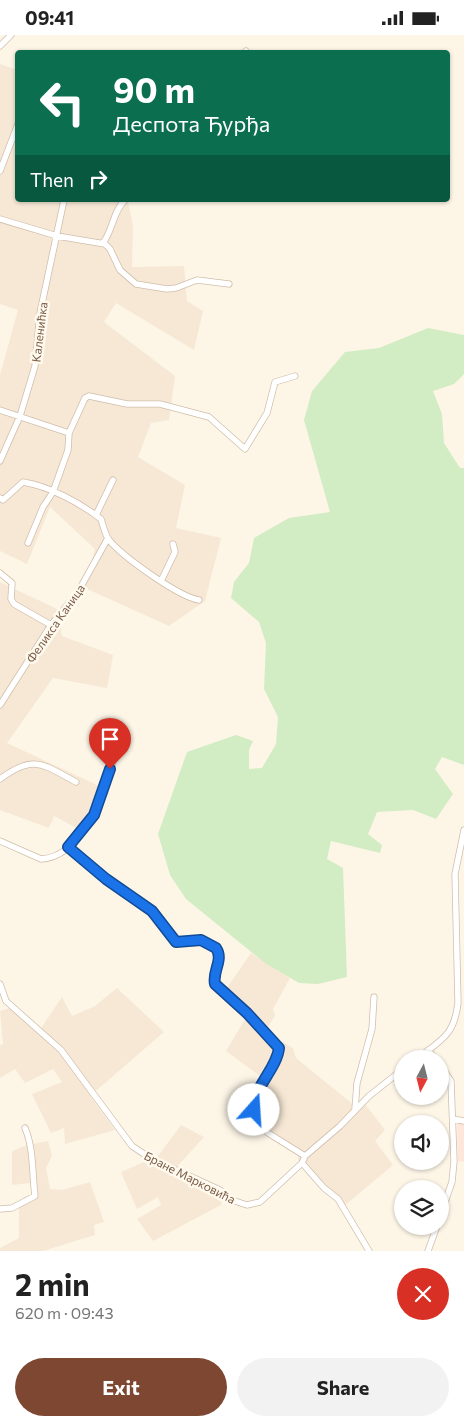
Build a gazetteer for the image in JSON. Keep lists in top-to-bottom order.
{
  "streets": {
    "street": ["Каленићка", "Феликса Каница", "Бране Марковића"]
  },
  "north": "bottom",
  "page": {
    "status": "09:41",
    "turn": ["90 m", "Деспота Ђурђа"],
    "then": "Then",
    "heading": ["2 min", "620 m · 09:43"],
    "buttons": ["Exit", "Share"]
  }
}
